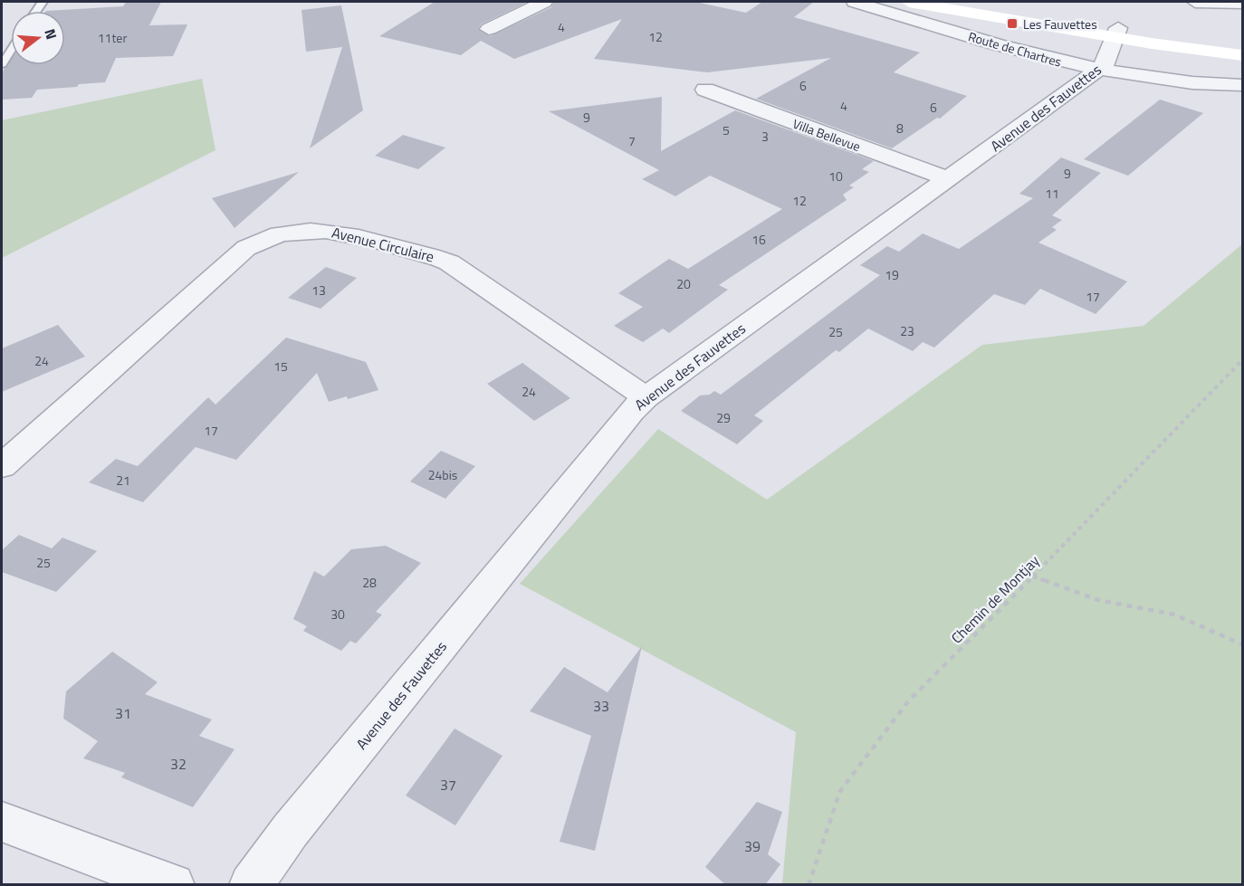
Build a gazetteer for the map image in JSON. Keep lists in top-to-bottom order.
{
  "streets": {
    "main road": ["Route de Chartres"],
    "street": ["Avenue des Fauvettes", "Villa Bellevue", "Avenue Circulaire"],
    "path": ["Chemin de Montjay"]
  },
  "crossings": [
    ["Route de Chartres", "Avenue des Fauvettes"],
    ["Avenue des Fauvettes", "Villa Bellevue"],
    ["Avenue des Fauvettes", "Avenue Circulaire"]
  ],
  "places": {
    "transit": ["Les Fauvettes"]
  },
  "house_numbers": [
    "4",
    "12",
    "11ter",
    "6",
    "4",
    "6",
    "9",
    "8",
    "5",
    "3",
    "7",
    "9",
    "10",
    "11",
    "12",
    "16",
    "19",
    "20",
    "13",
    "17",
    "23",
    "25",
    "24",
    "15",
    "24",
    "29",
    "17",
    "24bis",
    "21",
    "25",
    "28",
    "30",
    "33",
    "31",
    "32",
    "37",
    "39"
  ],
  "north": "right"
}
